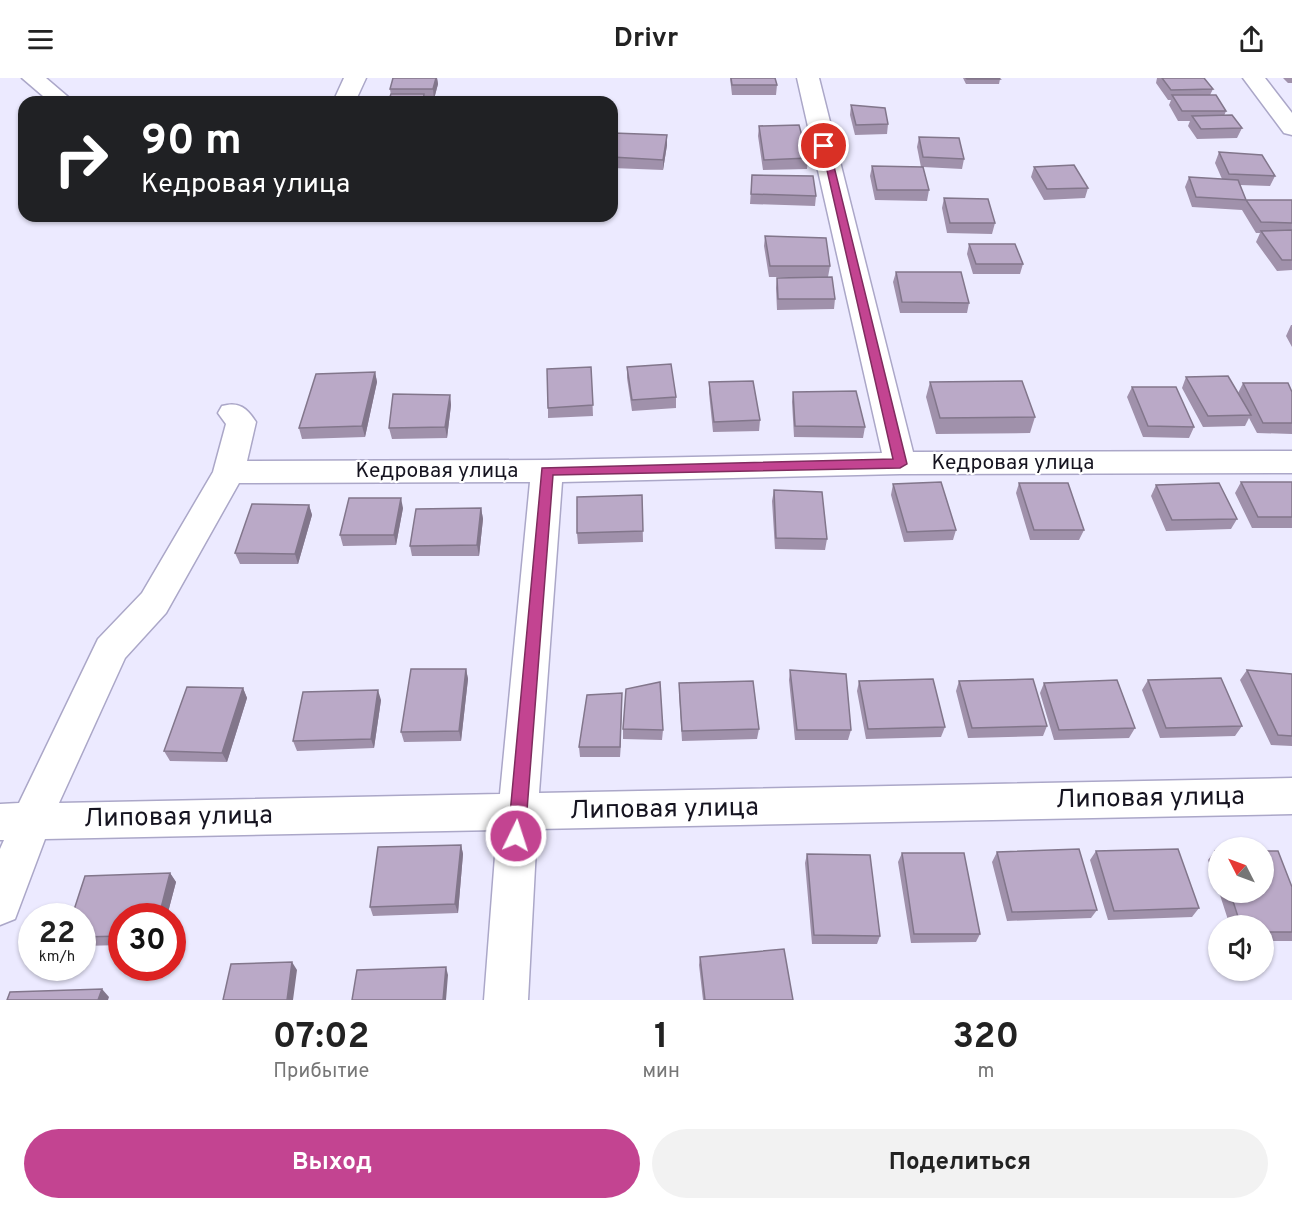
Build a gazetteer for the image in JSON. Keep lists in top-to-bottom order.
{
  "streets": {
    "street": ["Кедровая улица", "Липовая улица"]
  },
  "north": "top left",
  "page": {
    "header": "Drivr",
    "turn": ["90 m", "Кедровая улица"],
    "speed": "22 km/h",
    "limit": "30",
    "eta": [
      "07:02",
      "Прибытие",
      "1",
      "мин",
      "320",
      "m"
    ],
    "buttons": ["Выход", "Поделиться"]
  }
}
